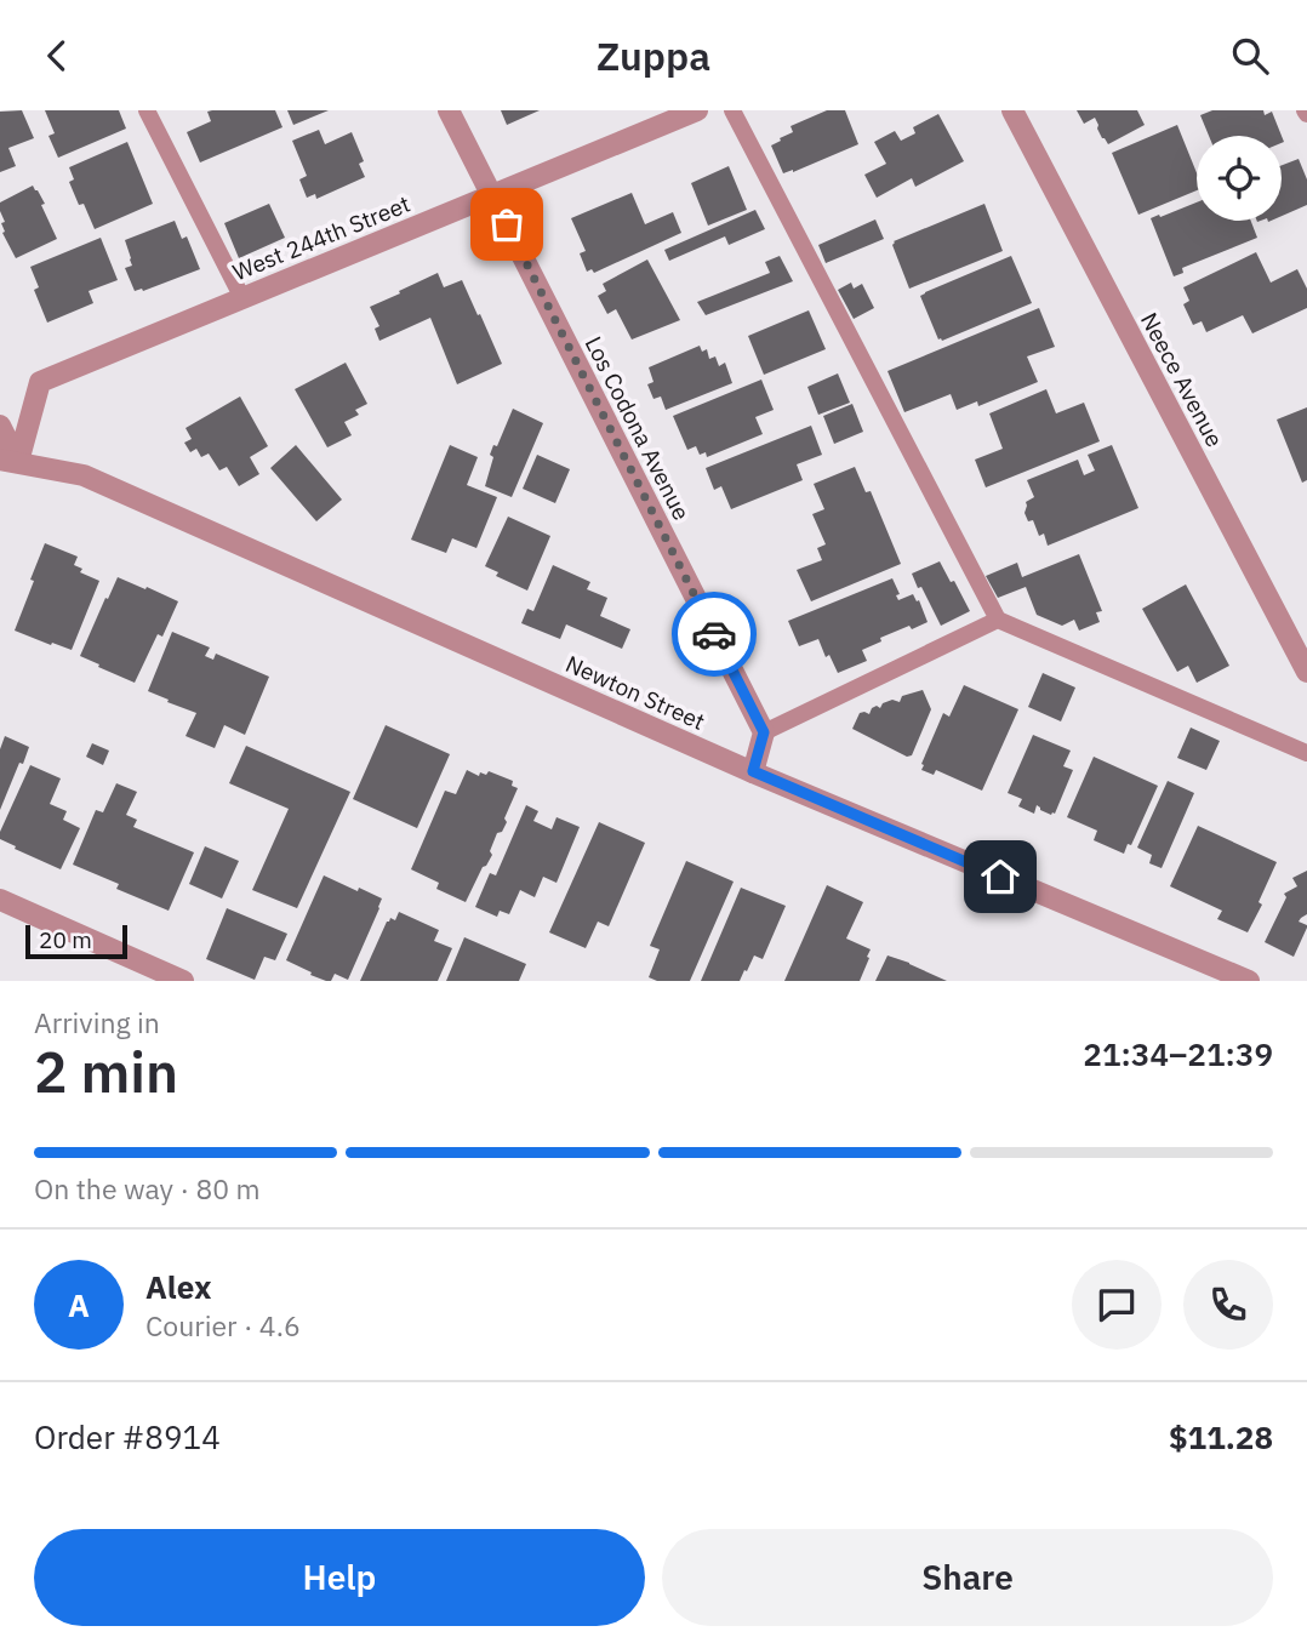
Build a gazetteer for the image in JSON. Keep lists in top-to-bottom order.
{
  "streets": {
    "street": [
      "West 244th Street",
      "Neece Avenue",
      "Los Codona Avenue",
      "Newton Street"
    ]
  },
  "crossings": [
    ["West 244th Street", "Los Codona Avenue"],
    ["West 244th Street", "Newton Street"]
  ],
  "scale_bar": "20 m",
  "page": {
    "header": "Zuppa",
    "scale": "20 m",
    "heading": ["2 min", "Arriving in", "21:34–21:39"],
    "panel": [
      "Alex",
      "Courier · 4.6",
      "Order #8914",
      "$11.28"
    ],
    "bar": "On the way · 80 m",
    "round": "A",
    "buttons": ["Help", "Share"]
  }
}
